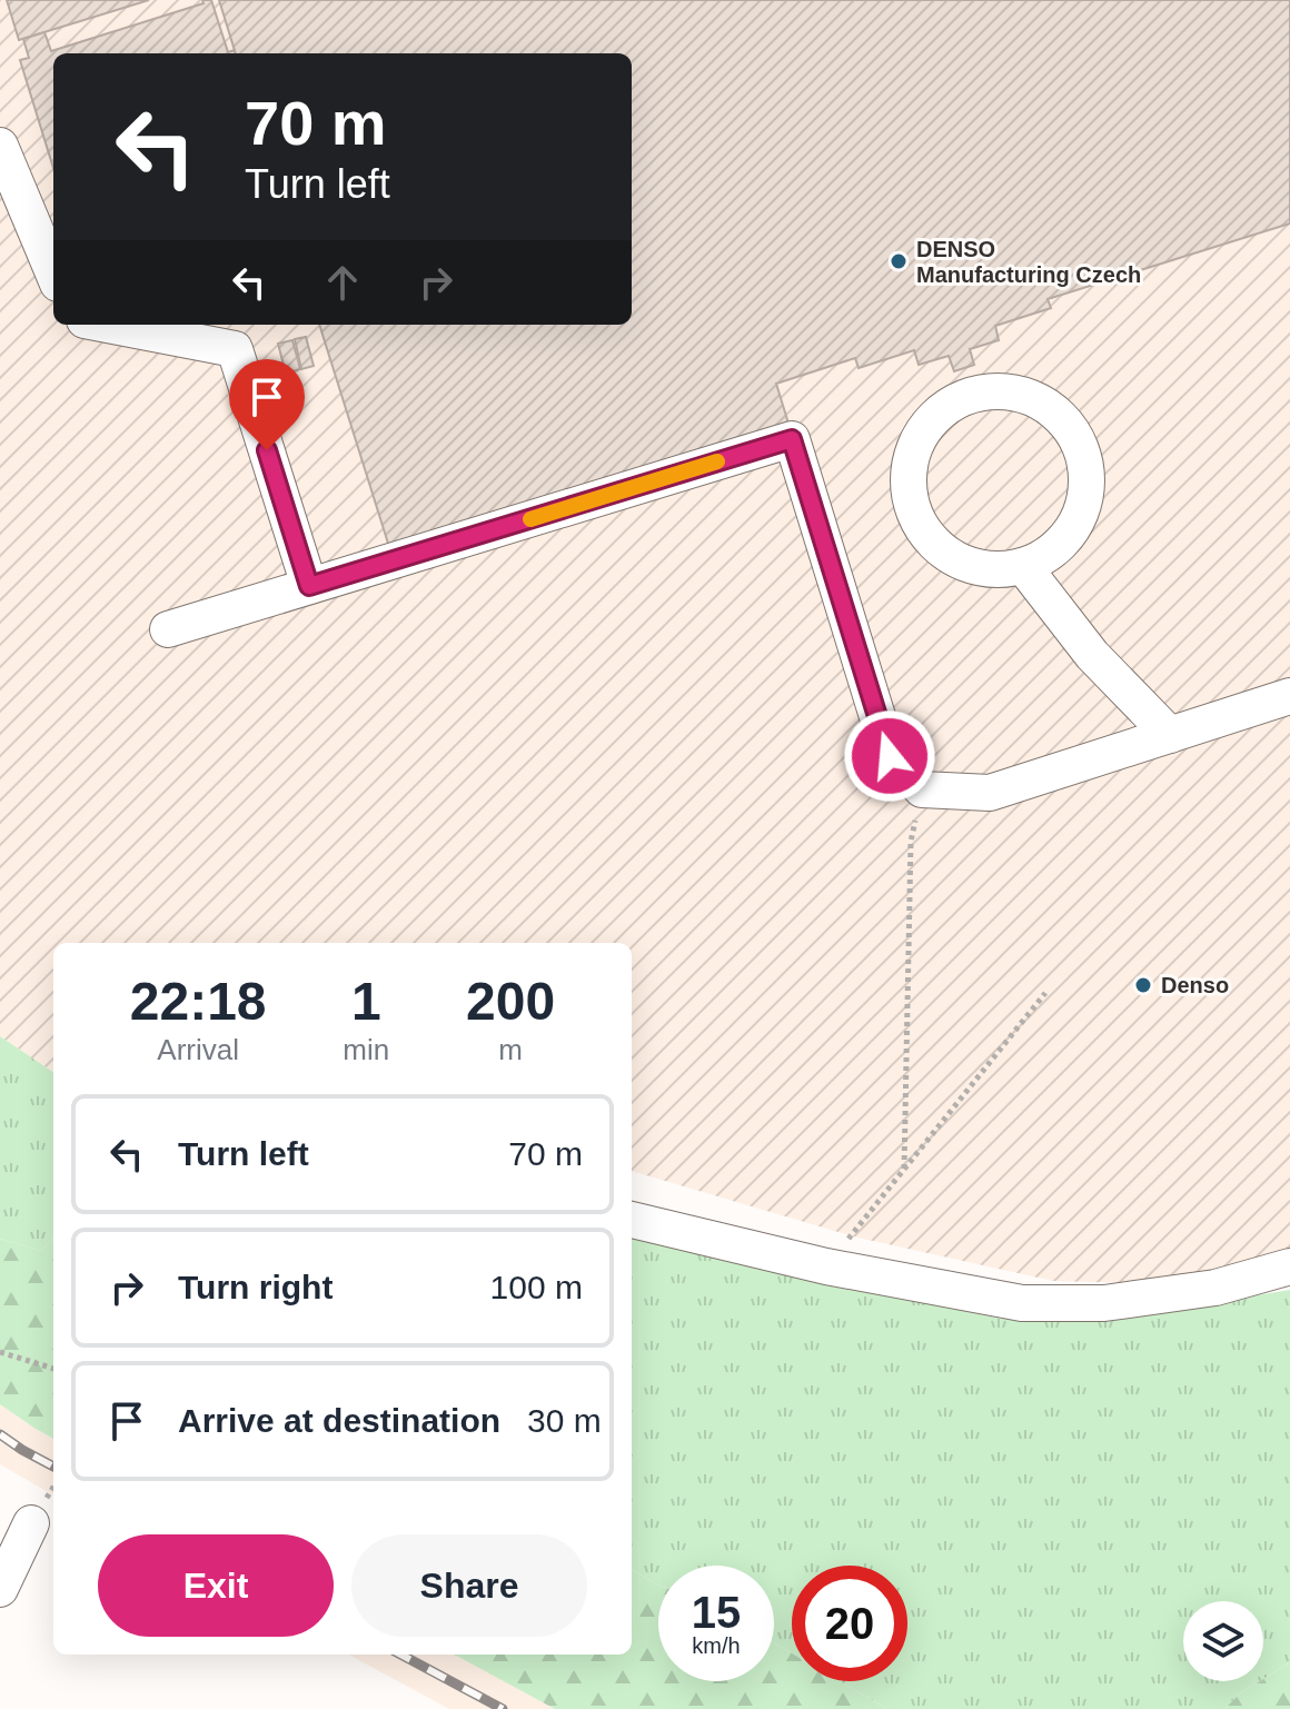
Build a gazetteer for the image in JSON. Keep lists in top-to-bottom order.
{
  "places": ["DENSO Manufacturing Czech", "Denso"],
  "page": {
    "turn": ["70 m", "Turn left"],
    "eta": [
      "22:18",
      "Arrival",
      "1",
      "min",
      "200",
      "m"
    ],
    "list": [
      {
        "name": "Turn left",
        "value": "70 m"
      },
      {
        "name": "Turn right",
        "value": "100 m"
      },
      {
        "name": "Arrive at destination",
        "value": "30 m"
      }
    ],
    "buttons": ["Exit", "Share"],
    "speed": "15 km/h",
    "limit": "20"
  }
}
